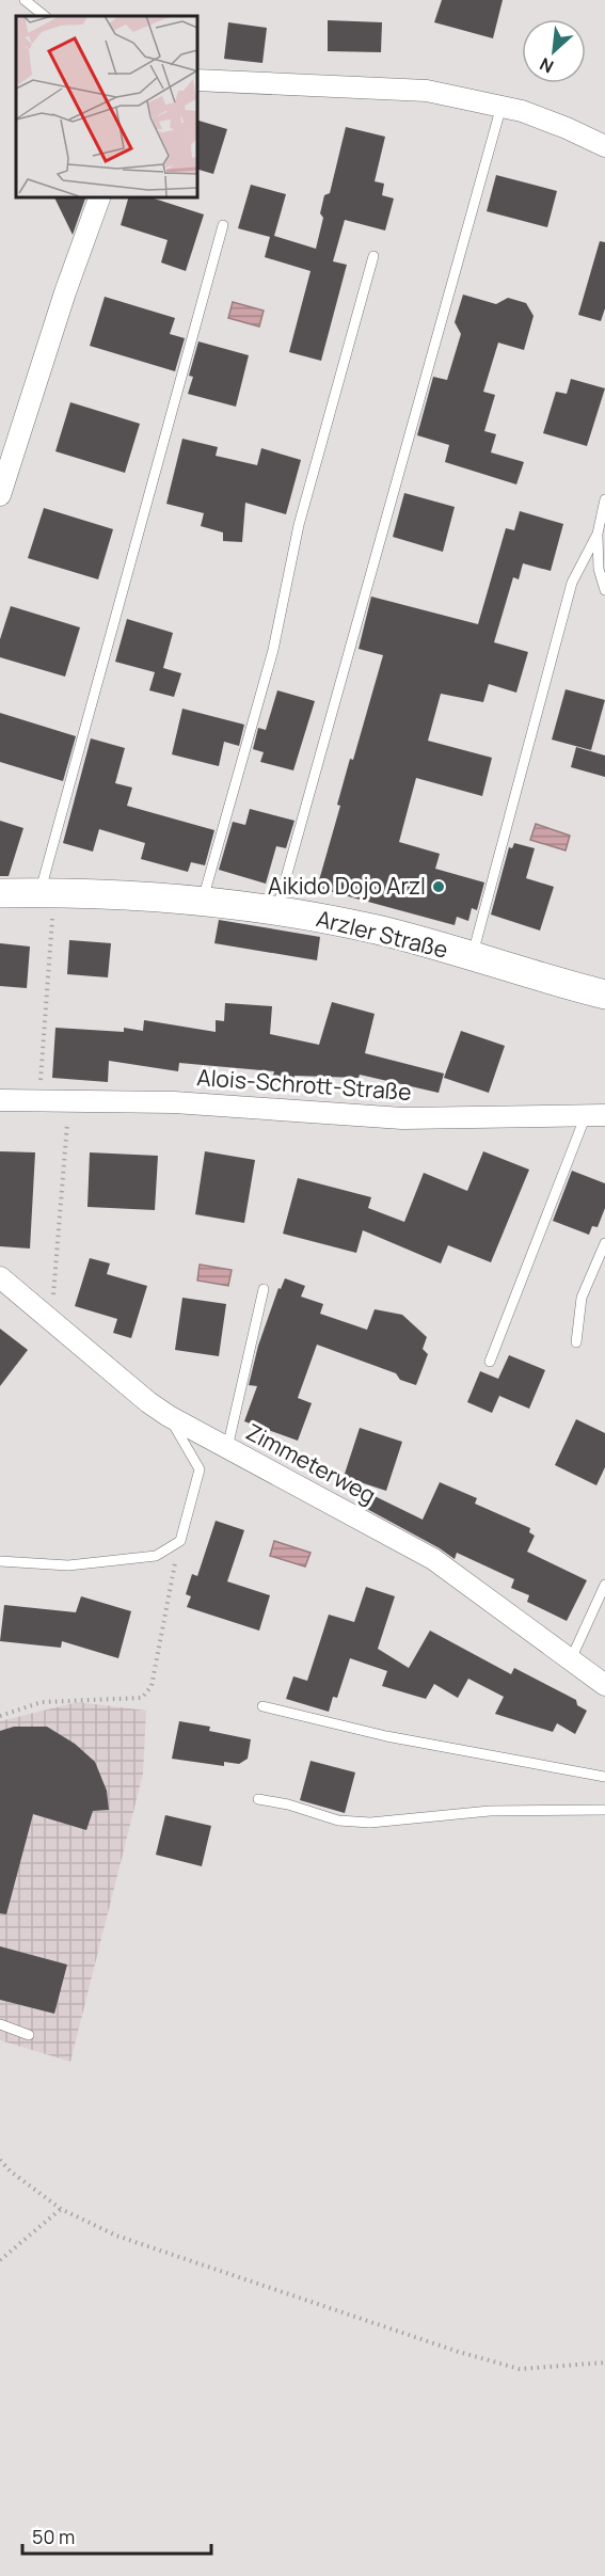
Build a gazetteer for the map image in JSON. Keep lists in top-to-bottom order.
{
  "streets": {
    "main road": ["Arzler Straße"],
    "street": ["Alois-Schrott-Straße", "Zimmeterweg"]
  },
  "places": ["Aikido Dojo Arzl"],
  "scale_bar": "50 m",
  "north": "bottom left"
}
